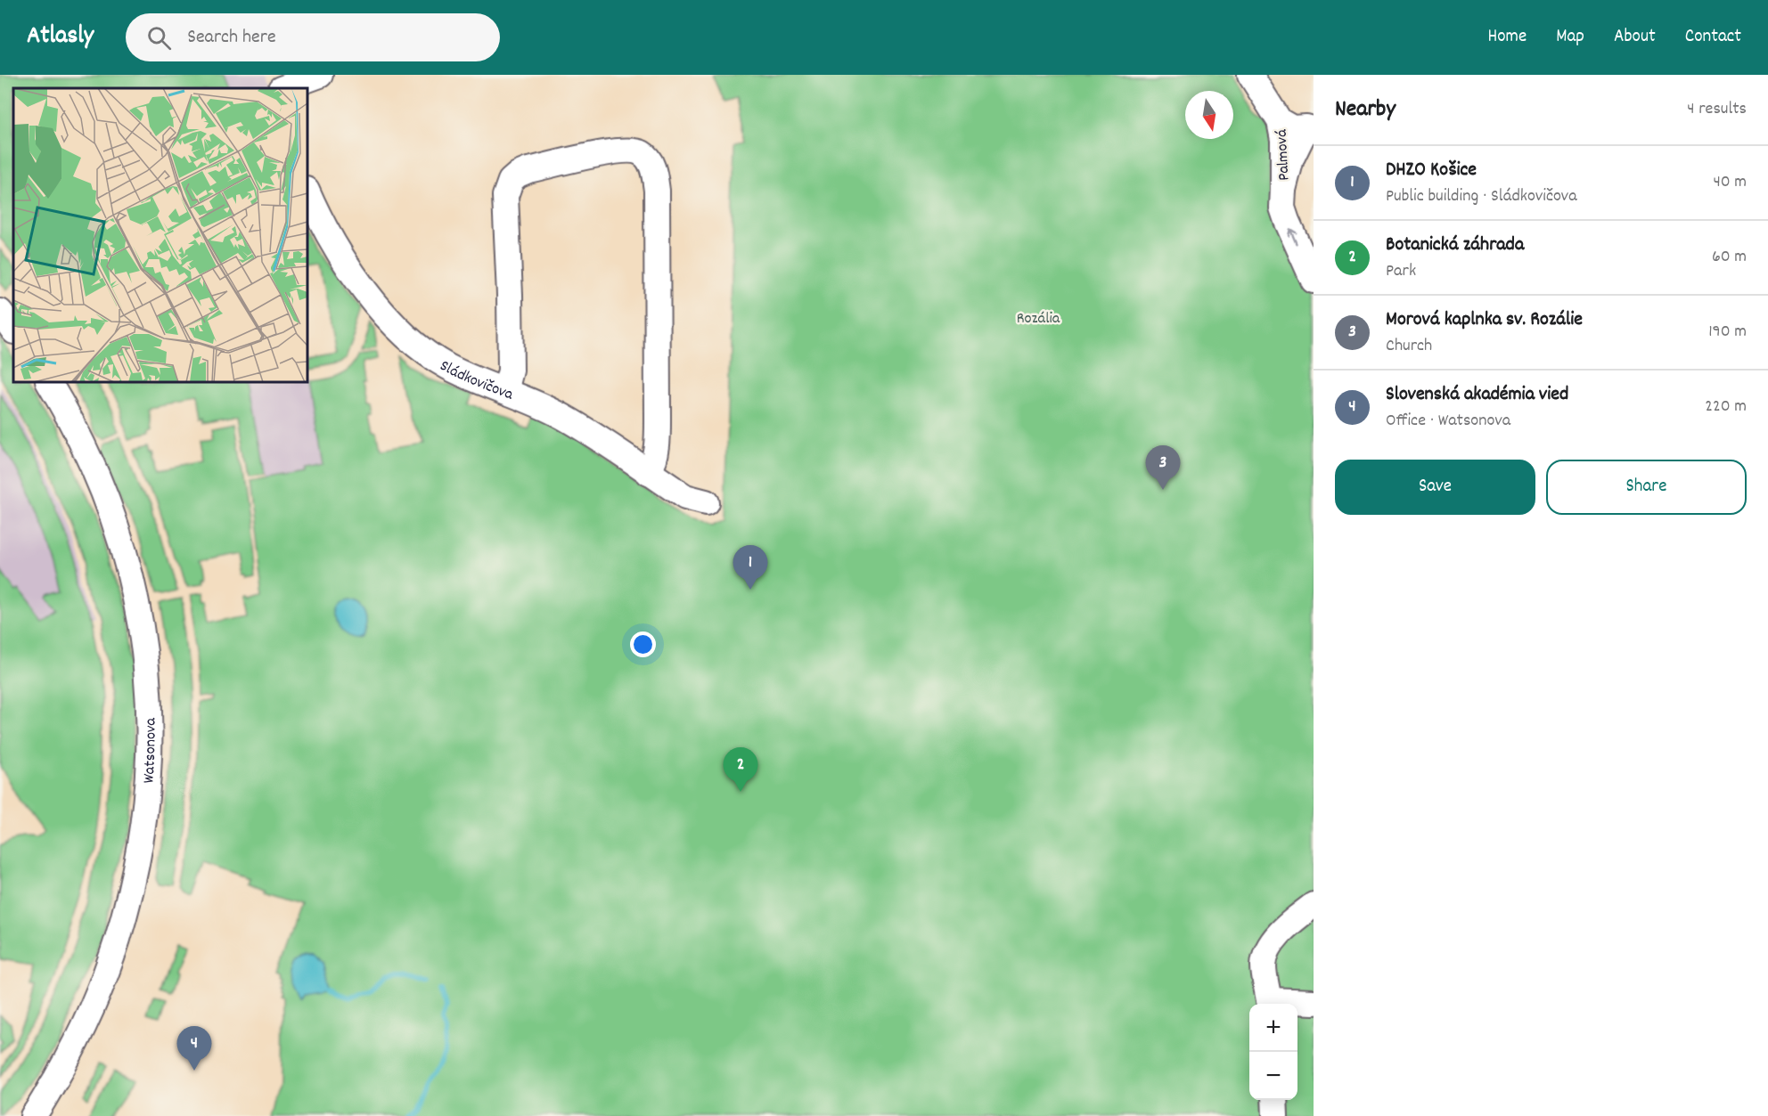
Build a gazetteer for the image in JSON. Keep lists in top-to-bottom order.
{
  "streets": {
    "street": ["Palmová", "Sládkovičova", "Watsonova"]
  },
  "parks": ["Rozália"],
  "north": "bottom",
  "page": {
    "header": "Atlasly",
    "search": "Search here",
    "nav": [
      "Home",
      "Map",
      "About",
      "Contact"
    ],
    "heading": ["Nearby", "4 results"],
    "list": [
      {
        "mark": "1",
        "name": "DHZO Košice",
        "note": "Public building · Sládkovičova",
        "value": "40 m"
      },
      {
        "mark": "2",
        "name": "Botanická záhrada",
        "note": "Park",
        "value": "60 m"
      },
      {
        "mark": "3",
        "name": "Morová kaplnka sv. Rozálie",
        "note": "Church",
        "value": "190 m"
      },
      {
        "mark": "4",
        "name": "Slovenská akadémia vied",
        "note": "Office · Watsonova",
        "value": "220 m"
      }
    ],
    "buttons": ["Save", "Share"],
    "pins": [
      "3",
      "1",
      "2",
      "4"
    ],
    "map_buttons": ["+", "−"]
  }
}
